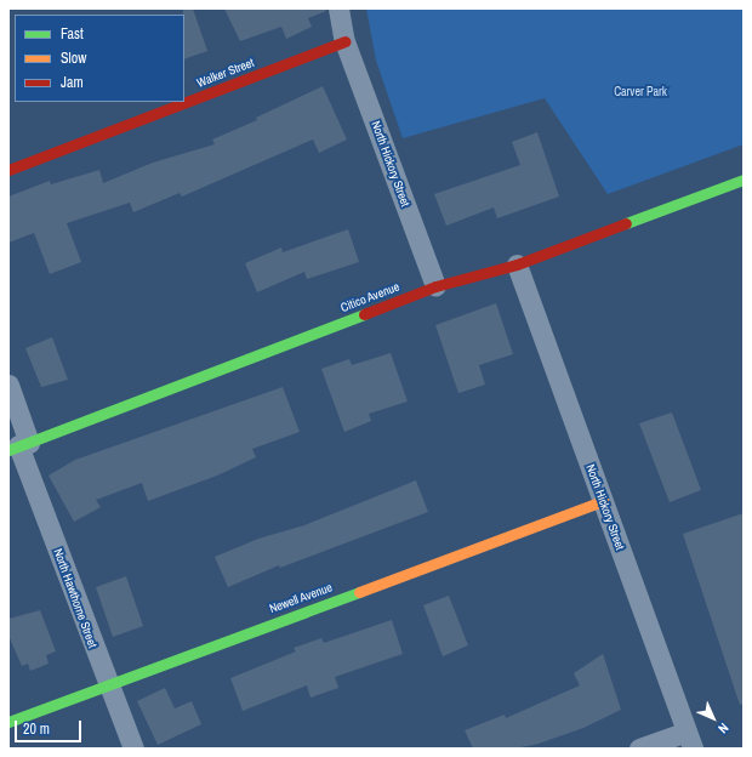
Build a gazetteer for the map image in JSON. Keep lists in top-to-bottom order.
{
  "streets": {
    "street": [
      "Walker Street",
      "North Hickory Street",
      "Citico Avenue",
      "North Hawthorne Street",
      "Newell Avenue"
    ]
  },
  "crossings": [
    ["Walker Street", "North Hickory Street"],
    ["North Hickory Street", "Citico Avenue"],
    ["North Hickory Street", "Newell Avenue"],
    ["Citico Avenue", "North Hawthorne Street"],
    ["North Hawthorne Street", "Newell Avenue"]
  ],
  "parks": ["Carver Park"],
  "legend": ["Fast", "Slow", "Jam"],
  "scale_bar": "20 m",
  "north": "bottom right"
}
